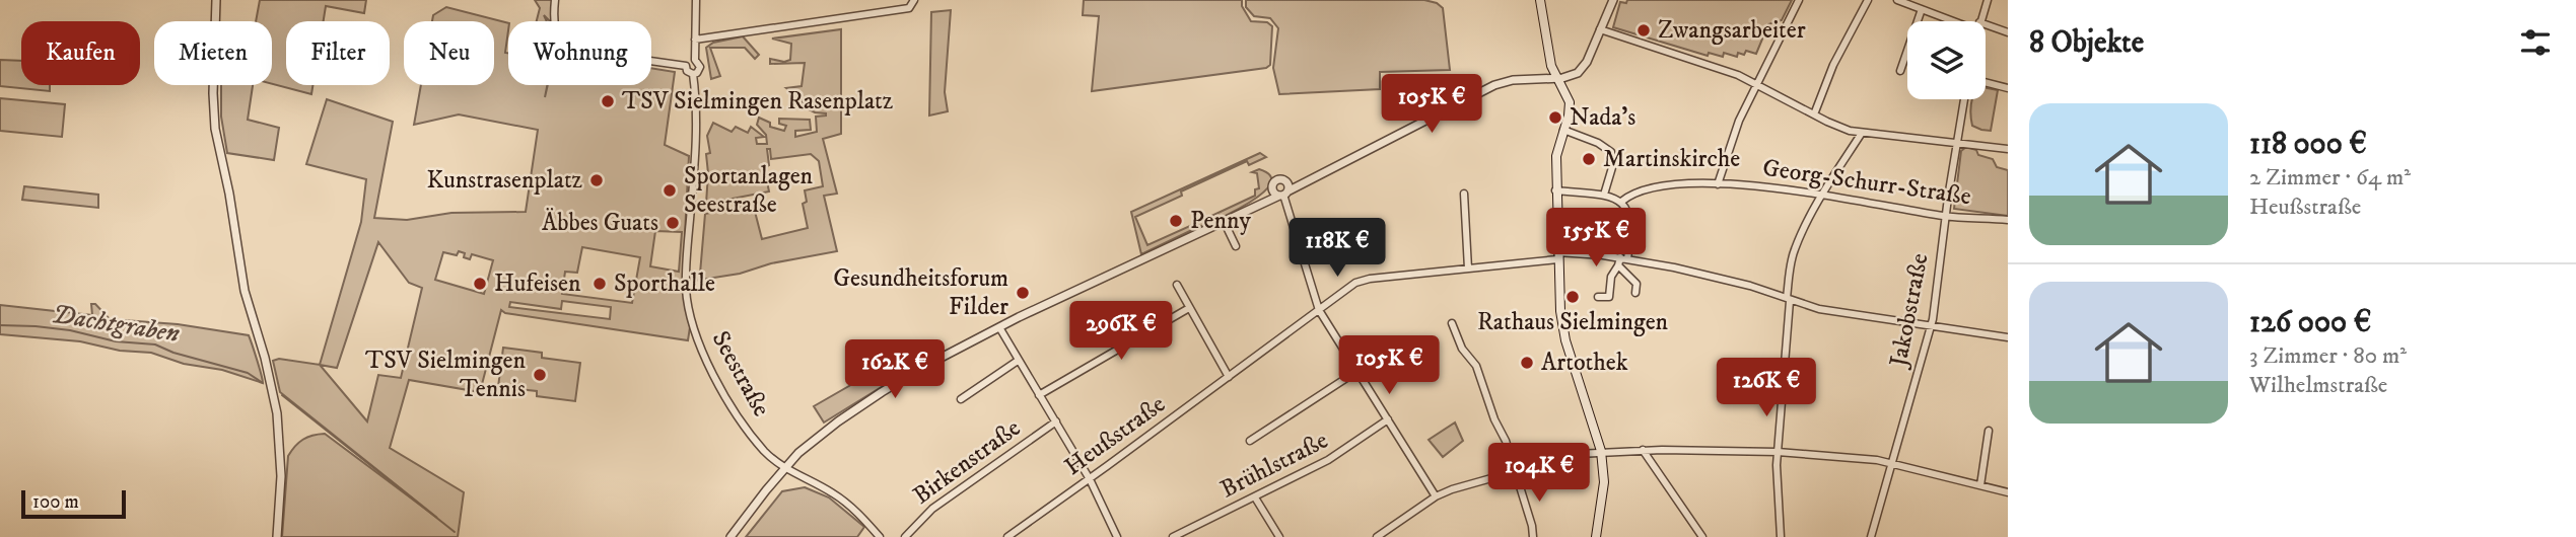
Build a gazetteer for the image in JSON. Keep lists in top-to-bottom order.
{
  "streets": {
    "street": [
      "Georg-Schurr-Straße",
      "Jakobstraße",
      "Seestraße",
      "Heußstraße",
      "Birkenstraße",
      "Brühlstraße"
    ]
  },
  "crossings": [
    ["Georg-Schurr-Straße", "Jakobstraße"],
    ["Jakobstraße", "Heußstraße"]
  ],
  "water": ["Dachtgraben"],
  "places": [
    "Zwangsarbeiter",
    "TSV Sielmingen Rasenplatz",
    "Nada's",
    "Martinskirche",
    "Kunstrasenplatz",
    "Sportanlagen Seestraße",
    "Penny",
    "Äbbes Guats",
    "Hufeisen",
    "Sporthalle",
    "Gesundheitsforum Filder",
    "Rathaus Sielmingen",
    "Artothek",
    "TSV Sielmingen Tennis"
  ],
  "scale_bar": "100 m",
  "page": {
    "heading": "8 Objekte",
    "chip": [
      "Kaufen",
      "Mieten",
      "Filter",
      "Neu",
      "Wohnung"
    ],
    "price": [
      "105K €",
      "155K €",
      "118K €",
      "296K €",
      "105K €",
      "162K €",
      "126K €",
      "104K €"
    ],
    "list": [
      {
        "name": "118 000 €",
        "note": "2 Zimmer · 64 m² · Heußstraße"
      },
      {
        "name": "126 000 €",
        "note": "3 Zimmer · 80 m² · Wilhelmstraße"
      }
    ],
    "scale": "100 m"
  }
}
